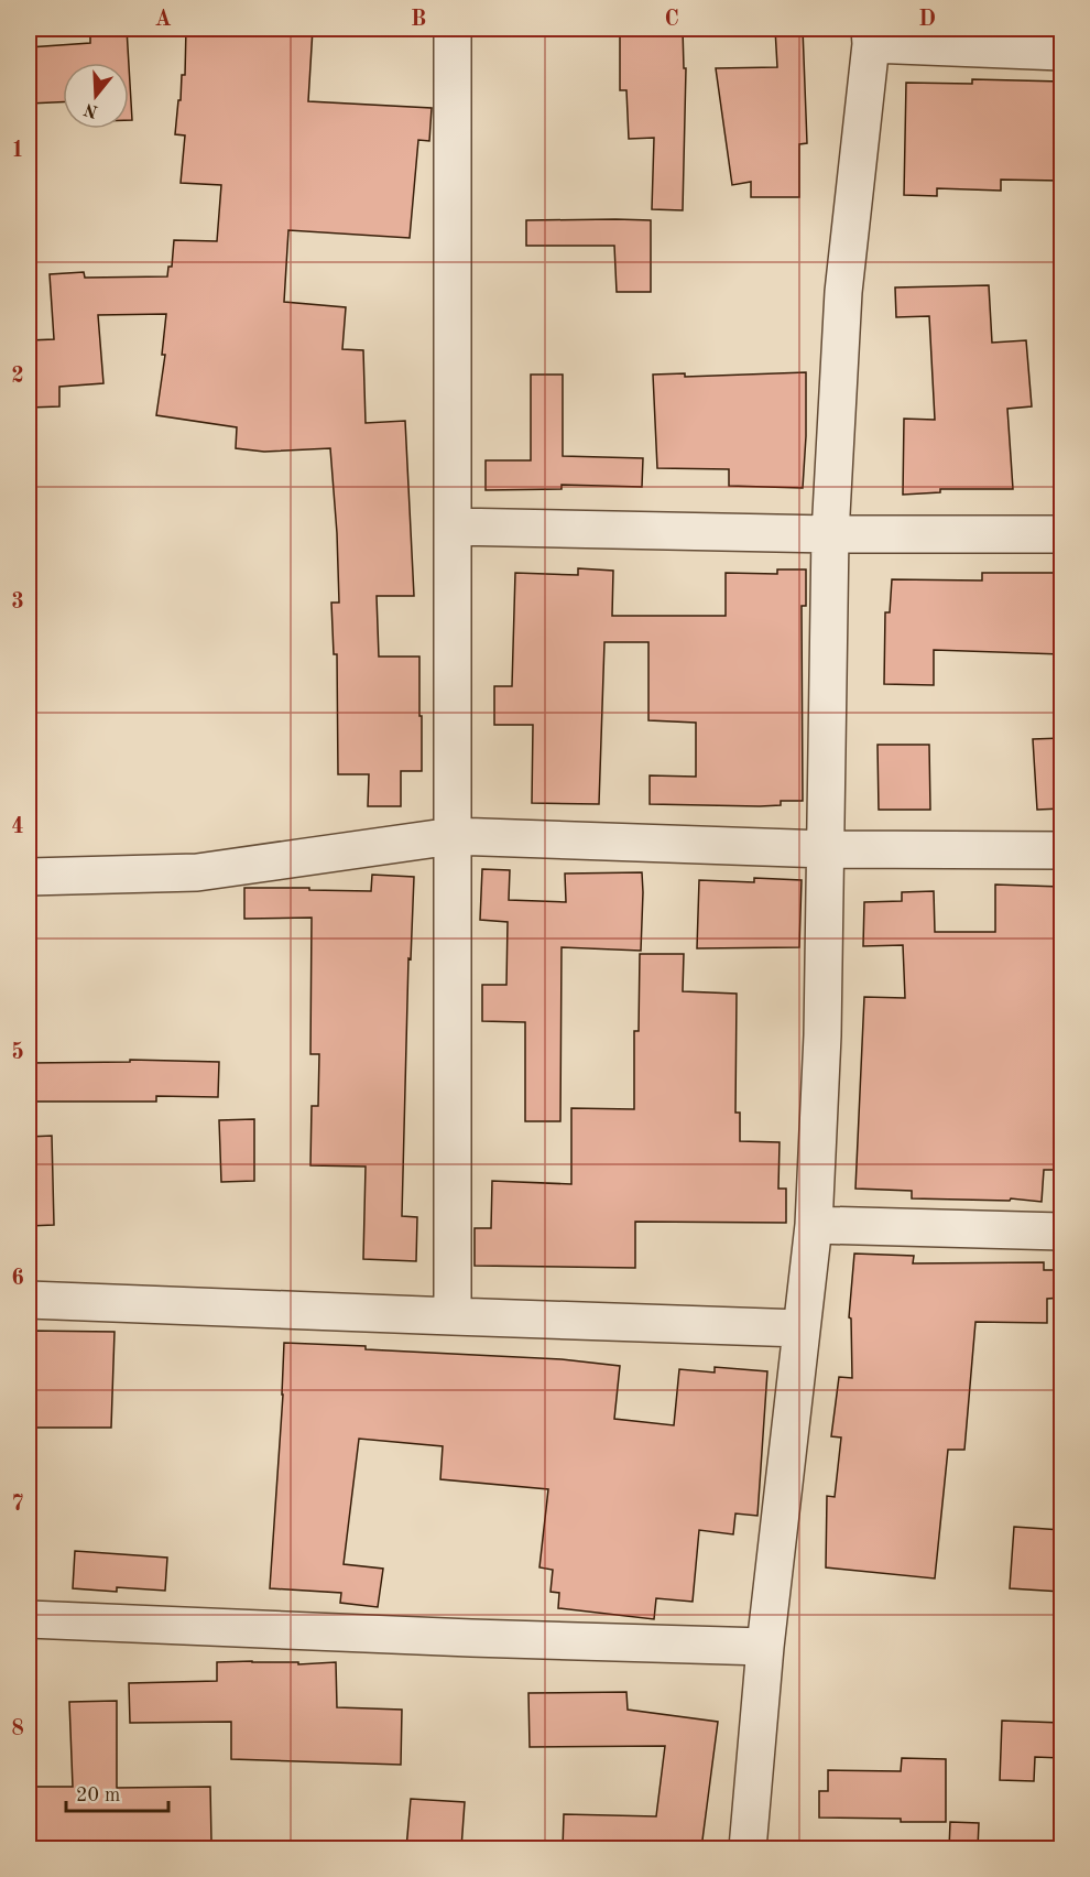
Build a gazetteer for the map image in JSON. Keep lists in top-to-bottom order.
{
  "scale_bar": "20 m",
  "north": "bottom",
  "grid": {
    "columns": [
      "A",
      "B",
      "C",
      "D"
    ],
    "rows": [
      "1",
      "2",
      "3",
      "4",
      "5",
      "6",
      "7",
      "8"
    ]
  }
}
